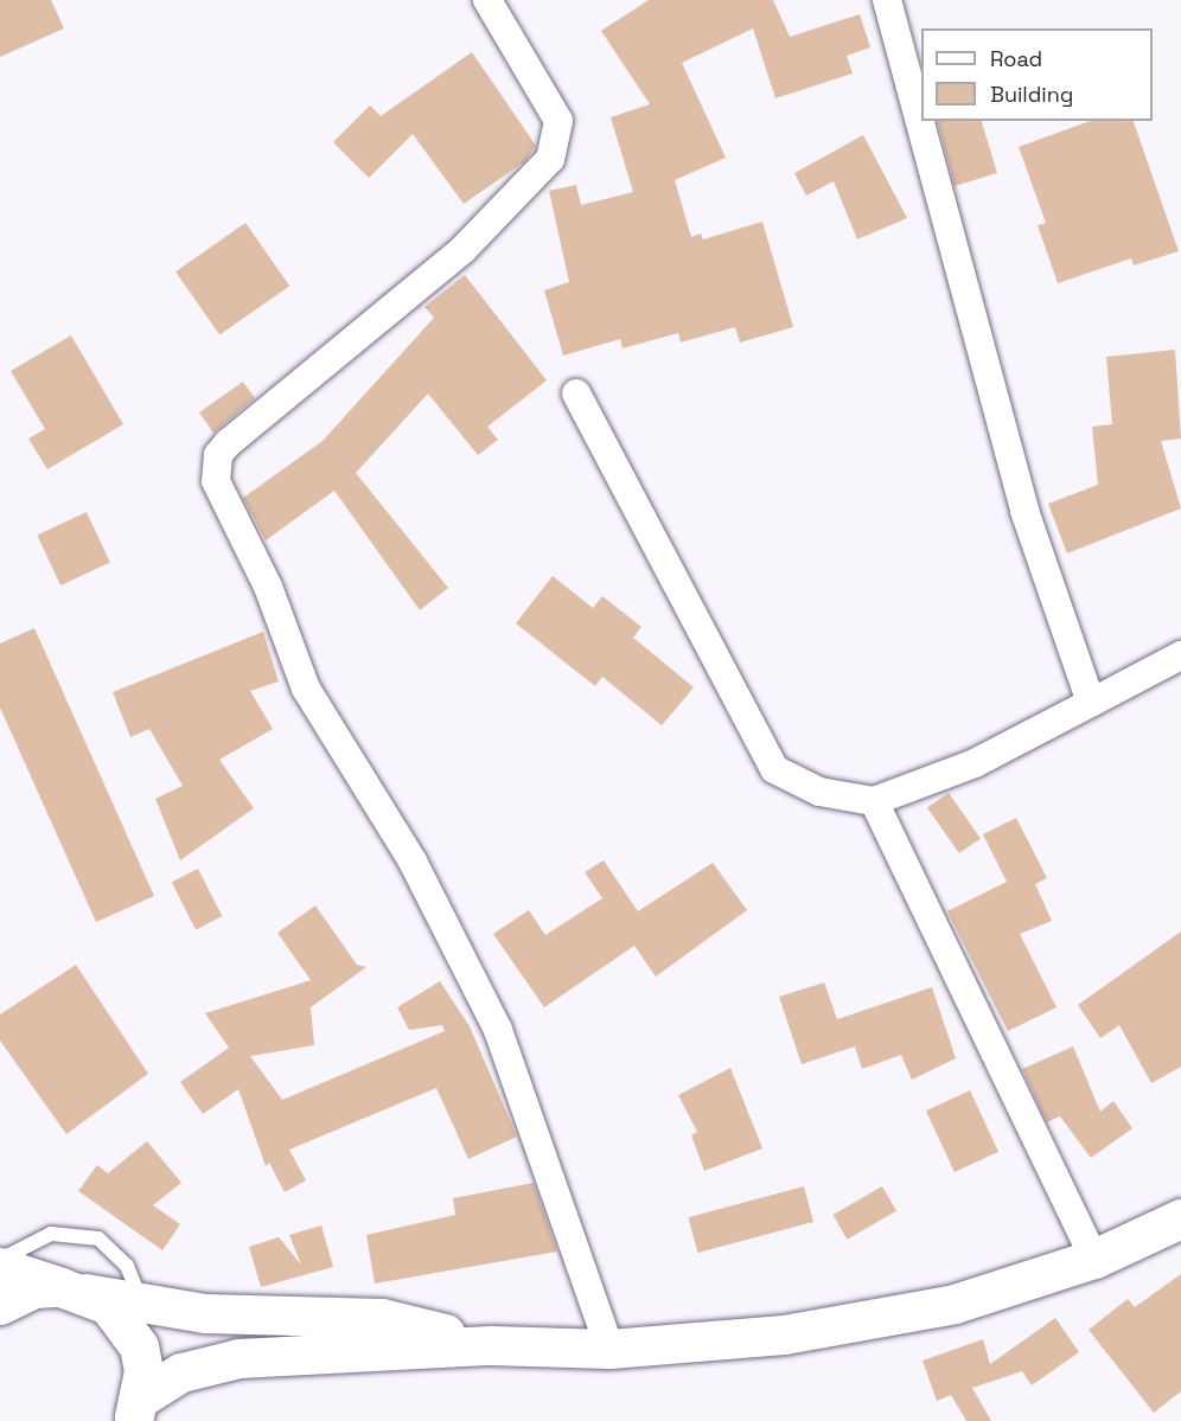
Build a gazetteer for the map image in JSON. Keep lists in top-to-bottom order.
{
  "legend": ["Road", "Building"]
}
